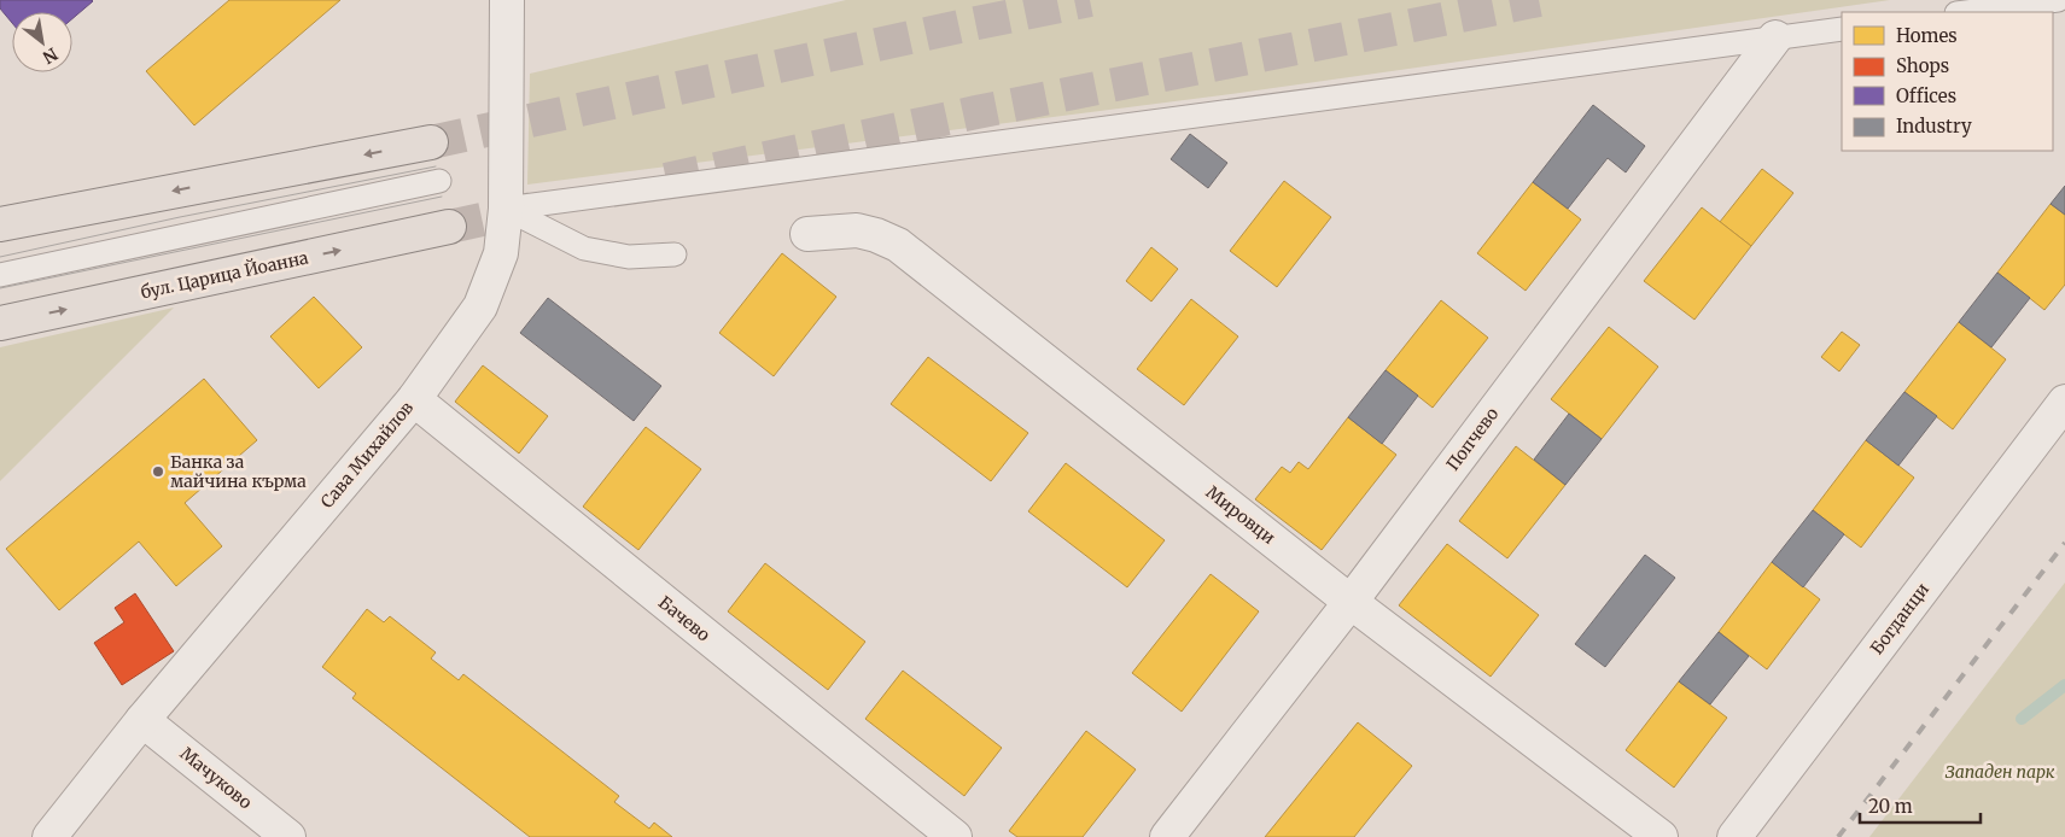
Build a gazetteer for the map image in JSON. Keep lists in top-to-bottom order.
{
  "streets": {
    "main road": ["бул. Царица Йоанна"],
    "street": [
      "Попчево",
      "Сава Михайлов",
      "Мировци",
      "Бачево",
      "Богданци",
      "Мачуково"
    ]
  },
  "crossings": [
    ["Попчево", "Мировци"],
    ["Сава Михайлов", "Бачево"],
    ["Сава Михайлов", "Мачуково"]
  ],
  "parks": ["Западен парк"],
  "places": ["Банка за майчина кърма"],
  "legend": [
    "Homes",
    "Shops",
    "Offices",
    "Industry"
  ],
  "scale_bar": "20 m",
  "north": "bottom right"
}
